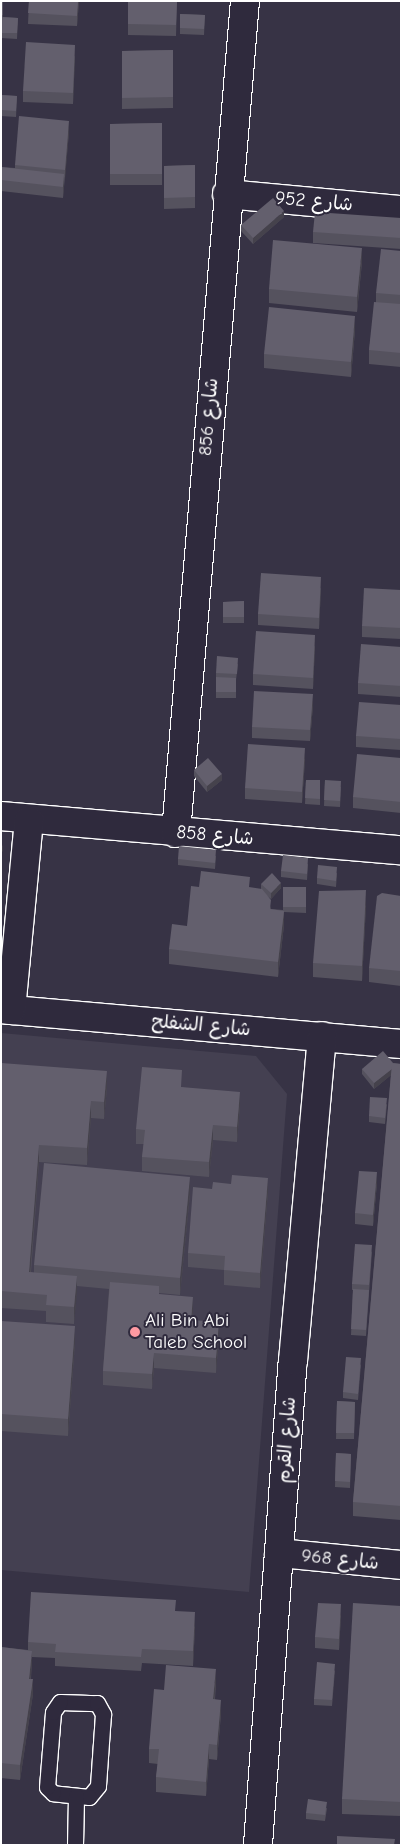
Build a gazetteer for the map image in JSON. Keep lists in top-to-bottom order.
{
  "streets": {
    "street": [
      "شارع 952",
      "شارع 856",
      "شارع 858",
      "شارع الشفلح",
      "شارع القرم",
      "شارع 968"
    ]
  },
  "crossings": [
    ["شارع 952", "شارع 856"],
    ["شارع 856", "شارع 858"],
    ["شارع الشفلح", "شارع القرم"],
    ["شارع القرم", "شارع 968"]
  ],
  "places": ["Ali Bin Abi Taleb School"]
}
